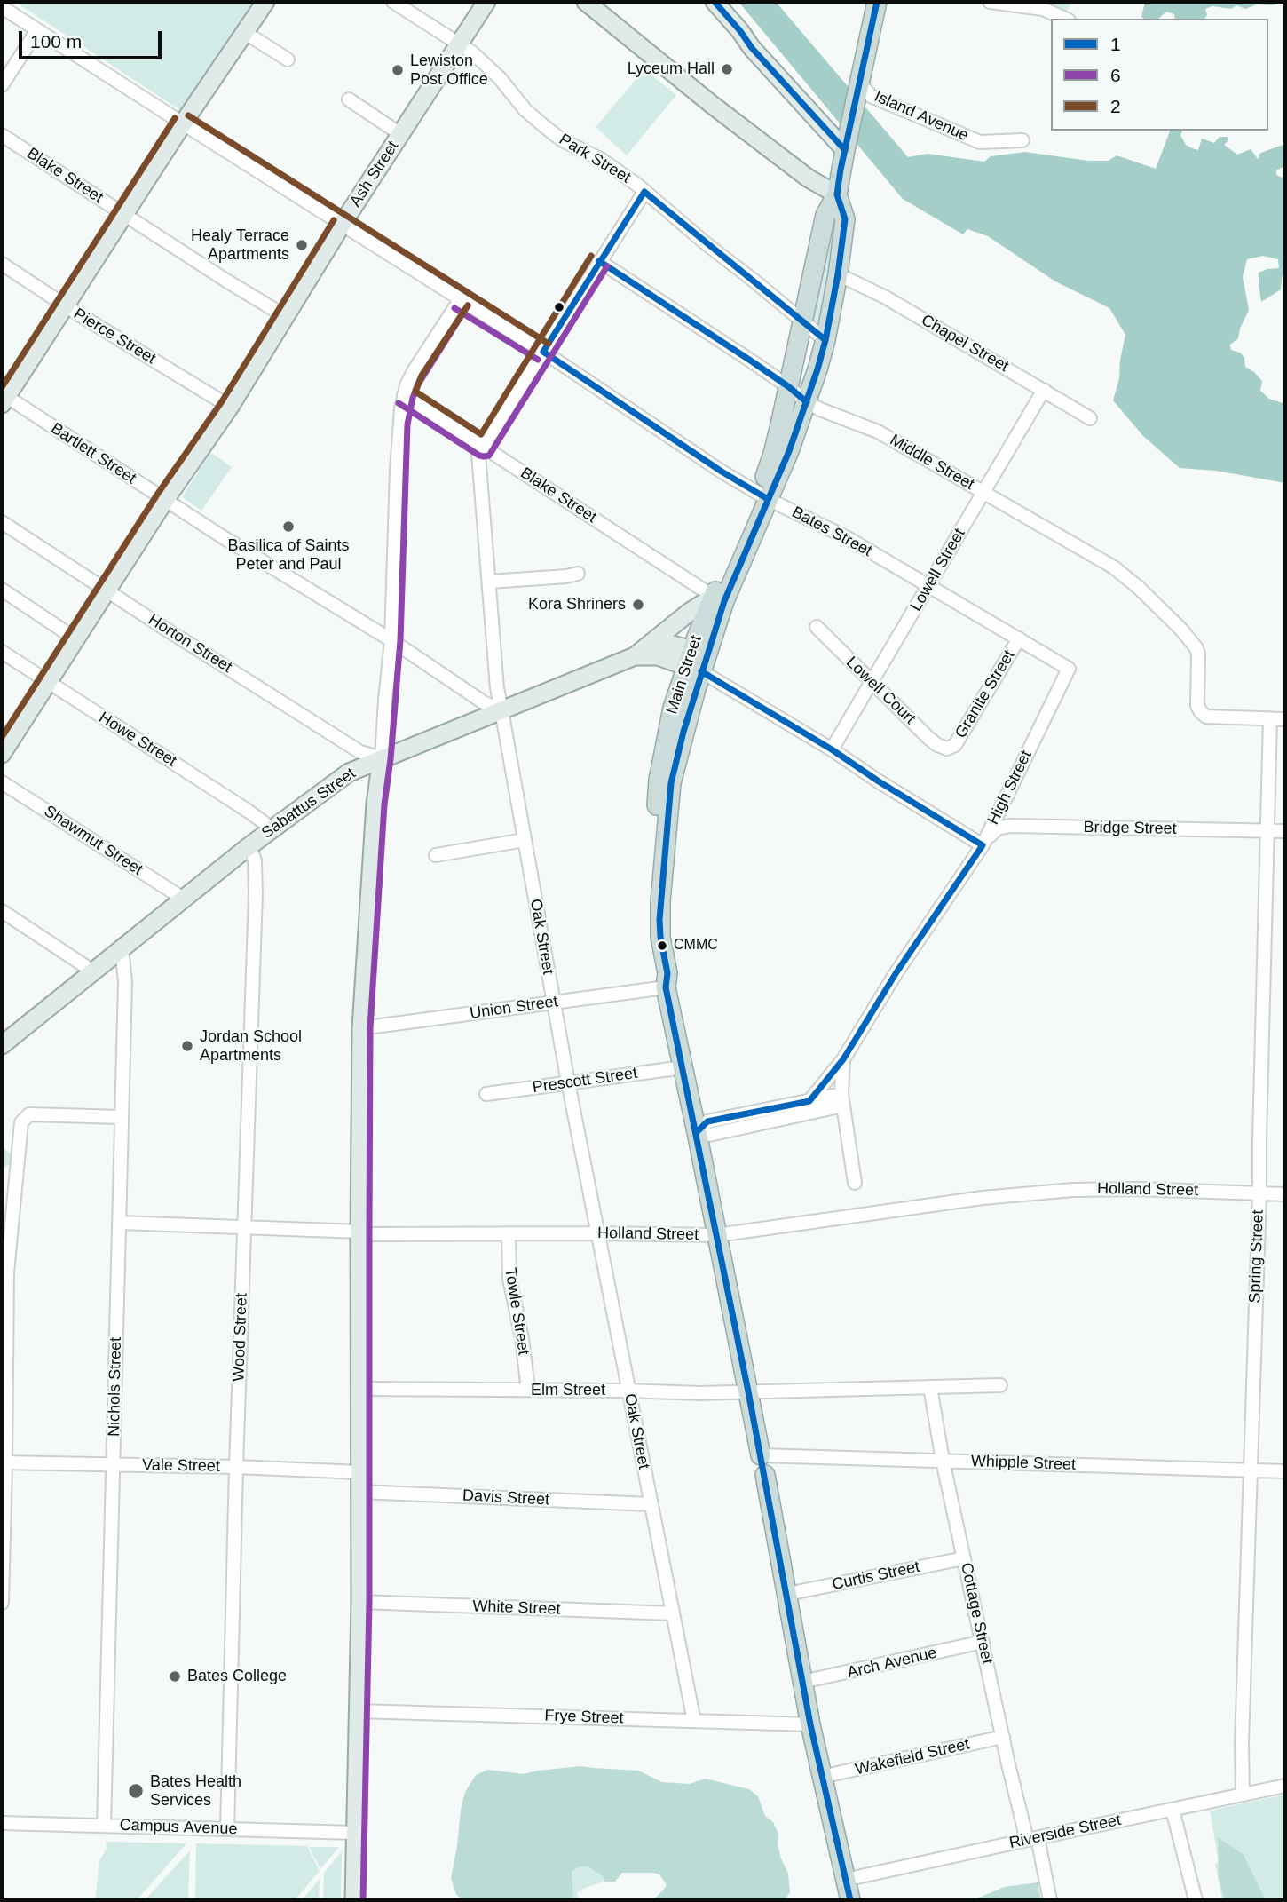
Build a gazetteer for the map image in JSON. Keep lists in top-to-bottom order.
{
  "streets": {
    "highway": ["Main Street"],
    "main road": ["Ash Street", "Sabattus Street"],
    "street": [
      "Island Avenue",
      "Park Street",
      "Blake Street",
      "Pierce Street",
      "Chapel Street",
      "Bartlett Street",
      "Middle Street",
      "Bates Street",
      "Lowell Street",
      "Horton Street",
      "Lowell Court",
      "Granite Street",
      "Howe Street",
      "High Street",
      "Bridge Street",
      "Shawmut Street",
      "Oak Street",
      "Union Street",
      "Prescott Street",
      "Holland Street",
      "Spring Street",
      "Towle Street",
      "Wood Street",
      "Nichols Street",
      "Elm Street",
      "Whipple Street",
      "Vale Street",
      "Davis Street",
      "Curtis Street",
      "White Street",
      "Cottage Street",
      "Arch Avenue",
      "Frye Street",
      "Wakefield Street",
      "Campus Avenue",
      "Riverside Street"
    ]
  },
  "crossings": [
    ["Island Avenue", "Main Street"],
    ["Park Street", "Ash Street"],
    ["Park Street", "Main Street"],
    ["Park Street", "Oak Street"],
    ["Ash Street", "Blake Street"],
    ["Ash Street", "Pierce Street"],
    ["Ash Street", "Bartlett Street"],
    ["Ash Street", "Bates Street"],
    ["Ash Street", "Horton Street"],
    ["Ash Street", "Howe Street"],
    ["Blake Street", "Main Street"],
    ["Blake Street", "Oak Street"],
    ["Chapel Street", "Lowell Street"],
    ["Chapel Street", "Main Street"],
    ["Bartlett Street", "Sabattus Street"],
    ["Bartlett Street", "Oak Street"],
    ["Middle Street", "Lowell Street"],
    ["Middle Street", "Main Street"],
    ["Middle Street", "Oak Street"],
    ["Middle Street", "Spring Street"],
    ["Bates Street", "Lowell Street"],
    ["Bates Street", "Main Street"],
    ["Bates Street", "Granite Street"],
    ["Bates Street", "High Street"],
    ["Bates Street", "Oak Street"],
    ["Lowell Street", "Lowell Court"],
    ["Horton Street", "Sabattus Street"],
    ["Main Street", "Union Street"],
    ["Main Street", "Prescott Street"],
    ["Main Street", "Holland Street"],
    ["Main Street", "Elm Street"],
    ["Main Street", "Whipple Street"],
    ["Main Street", "Curtis Street"],
    ["Main Street", "Arch Avenue"],
    ["Main Street", "Frye Street"],
    ["Main Street", "Wakefield Street"],
    ["Main Street", "Riverside Street"],
    ["Lowell Court", "Granite Street"],
    ["Howe Street", "Sabattus Street"],
    ["High Street", "Bridge Street"],
    ["Sabattus Street", "Shawmut Street"],
    ["Sabattus Street", "Oak Street"],
    ["Sabattus Street", "Wood Street"],
    ["Sabattus Street", "Nichols Street"],
    ["Bridge Street", "Spring Street"],
    ["Oak Street", "Union Street"],
    ["Oak Street", "Prescott Street"],
    ["Oak Street", "Holland Street"],
    ["Oak Street", "Elm Street"],
    ["Oak Street", "Davis Street"],
    ["Oak Street", "White Street"],
    ["Oak Street", "Frye Street"],
    ["Holland Street", "Spring Street"],
    ["Holland Street", "Towle Street"],
    ["Holland Street", "Wood Street"],
    ["Holland Street", "Nichols Street"],
    ["Spring Street", "Whipple Street"],
    ["Spring Street", "Riverside Street"],
    ["Towle Street", "Elm Street"],
    ["Wood Street", "Vale Street"],
    ["Wood Street", "Campus Avenue"],
    ["Nichols Street", "Vale Street"],
    ["Nichols Street", "Campus Avenue"],
    ["Elm Street", "Cottage Street"],
    ["Whipple Street", "Cottage Street"],
    ["Curtis Street", "Cottage Street"],
    ["Cottage Street", "Arch Avenue"],
    ["Cottage Street", "Wakefield Street"],
    ["Cottage Street", "Riverside Street"]
  ],
  "places": [
    "Lyceum Hall",
    "Lewiston Post Office",
    "Healy Terrace Apartments",
    "Basilica of Saints Peter and Paul",
    "Kora Shriners",
    "CMMC",
    "Jordan School Apartments",
    "Bates College",
    "Bates Health Services"
  ],
  "lines": ["transit line 1", "transit line 2", "transit line 6"],
  "legend": ["1", "6", "2"],
  "scale_bar": "100 m"
}
